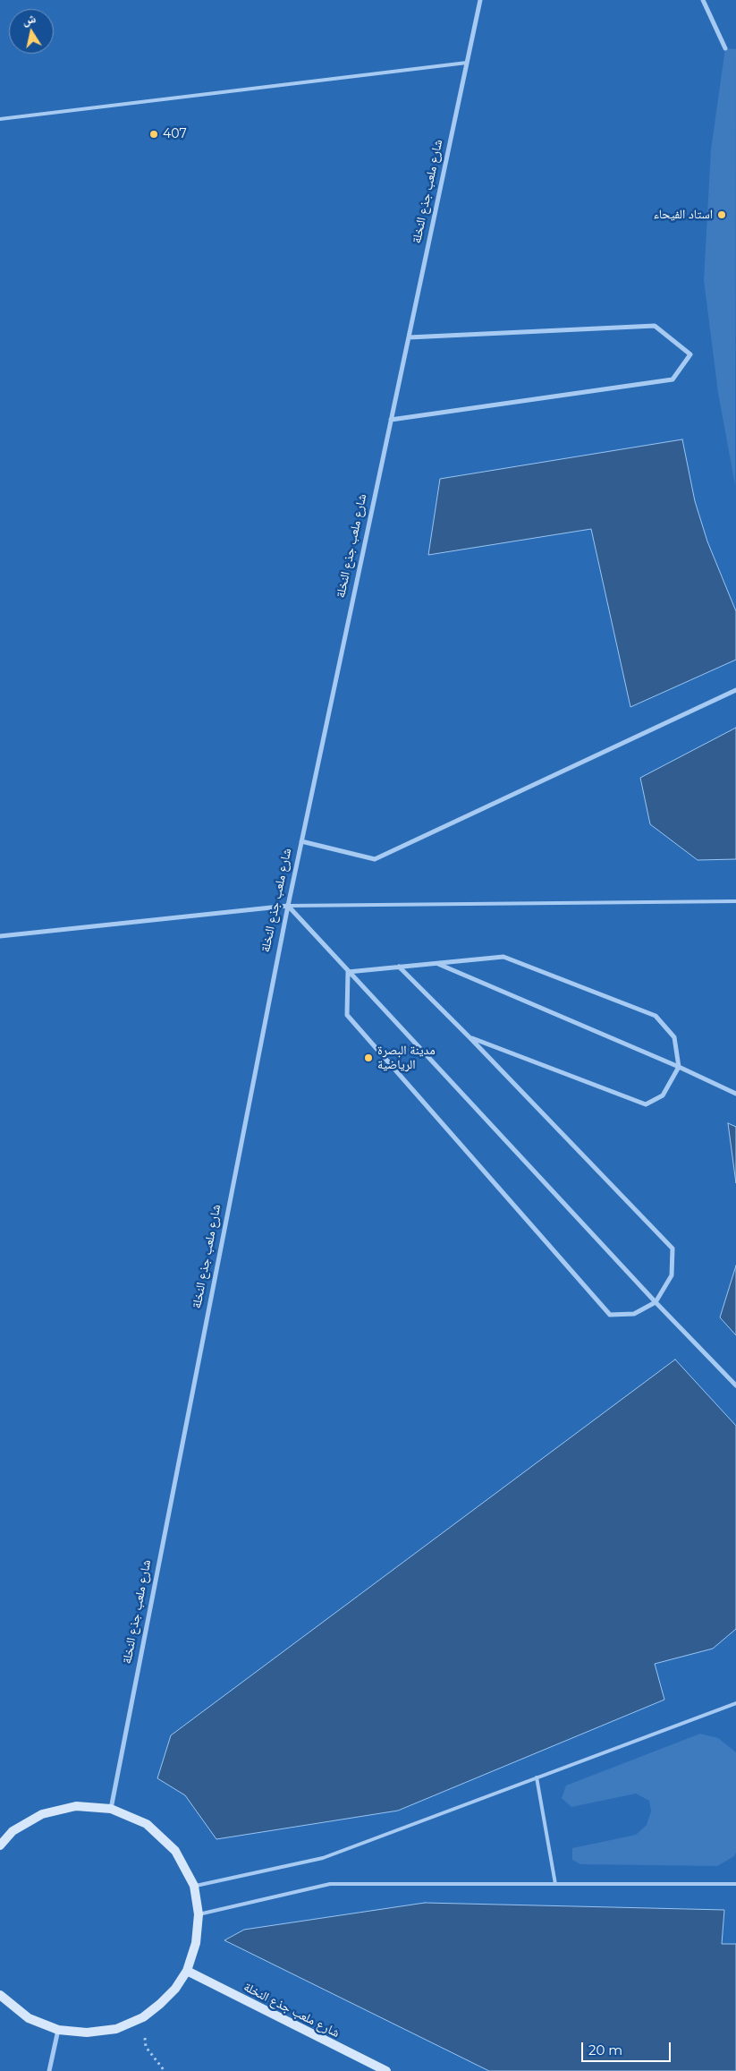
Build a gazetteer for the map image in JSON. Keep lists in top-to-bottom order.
{
  "streets": {
    "street": ["شارع ملعب جذع النخلة"]
  },
  "places": ["407", "استاد الفيحاء", "مدينة البصرة الرياضية"],
  "scale_bar": "20 m",
  "north": "top"
}
